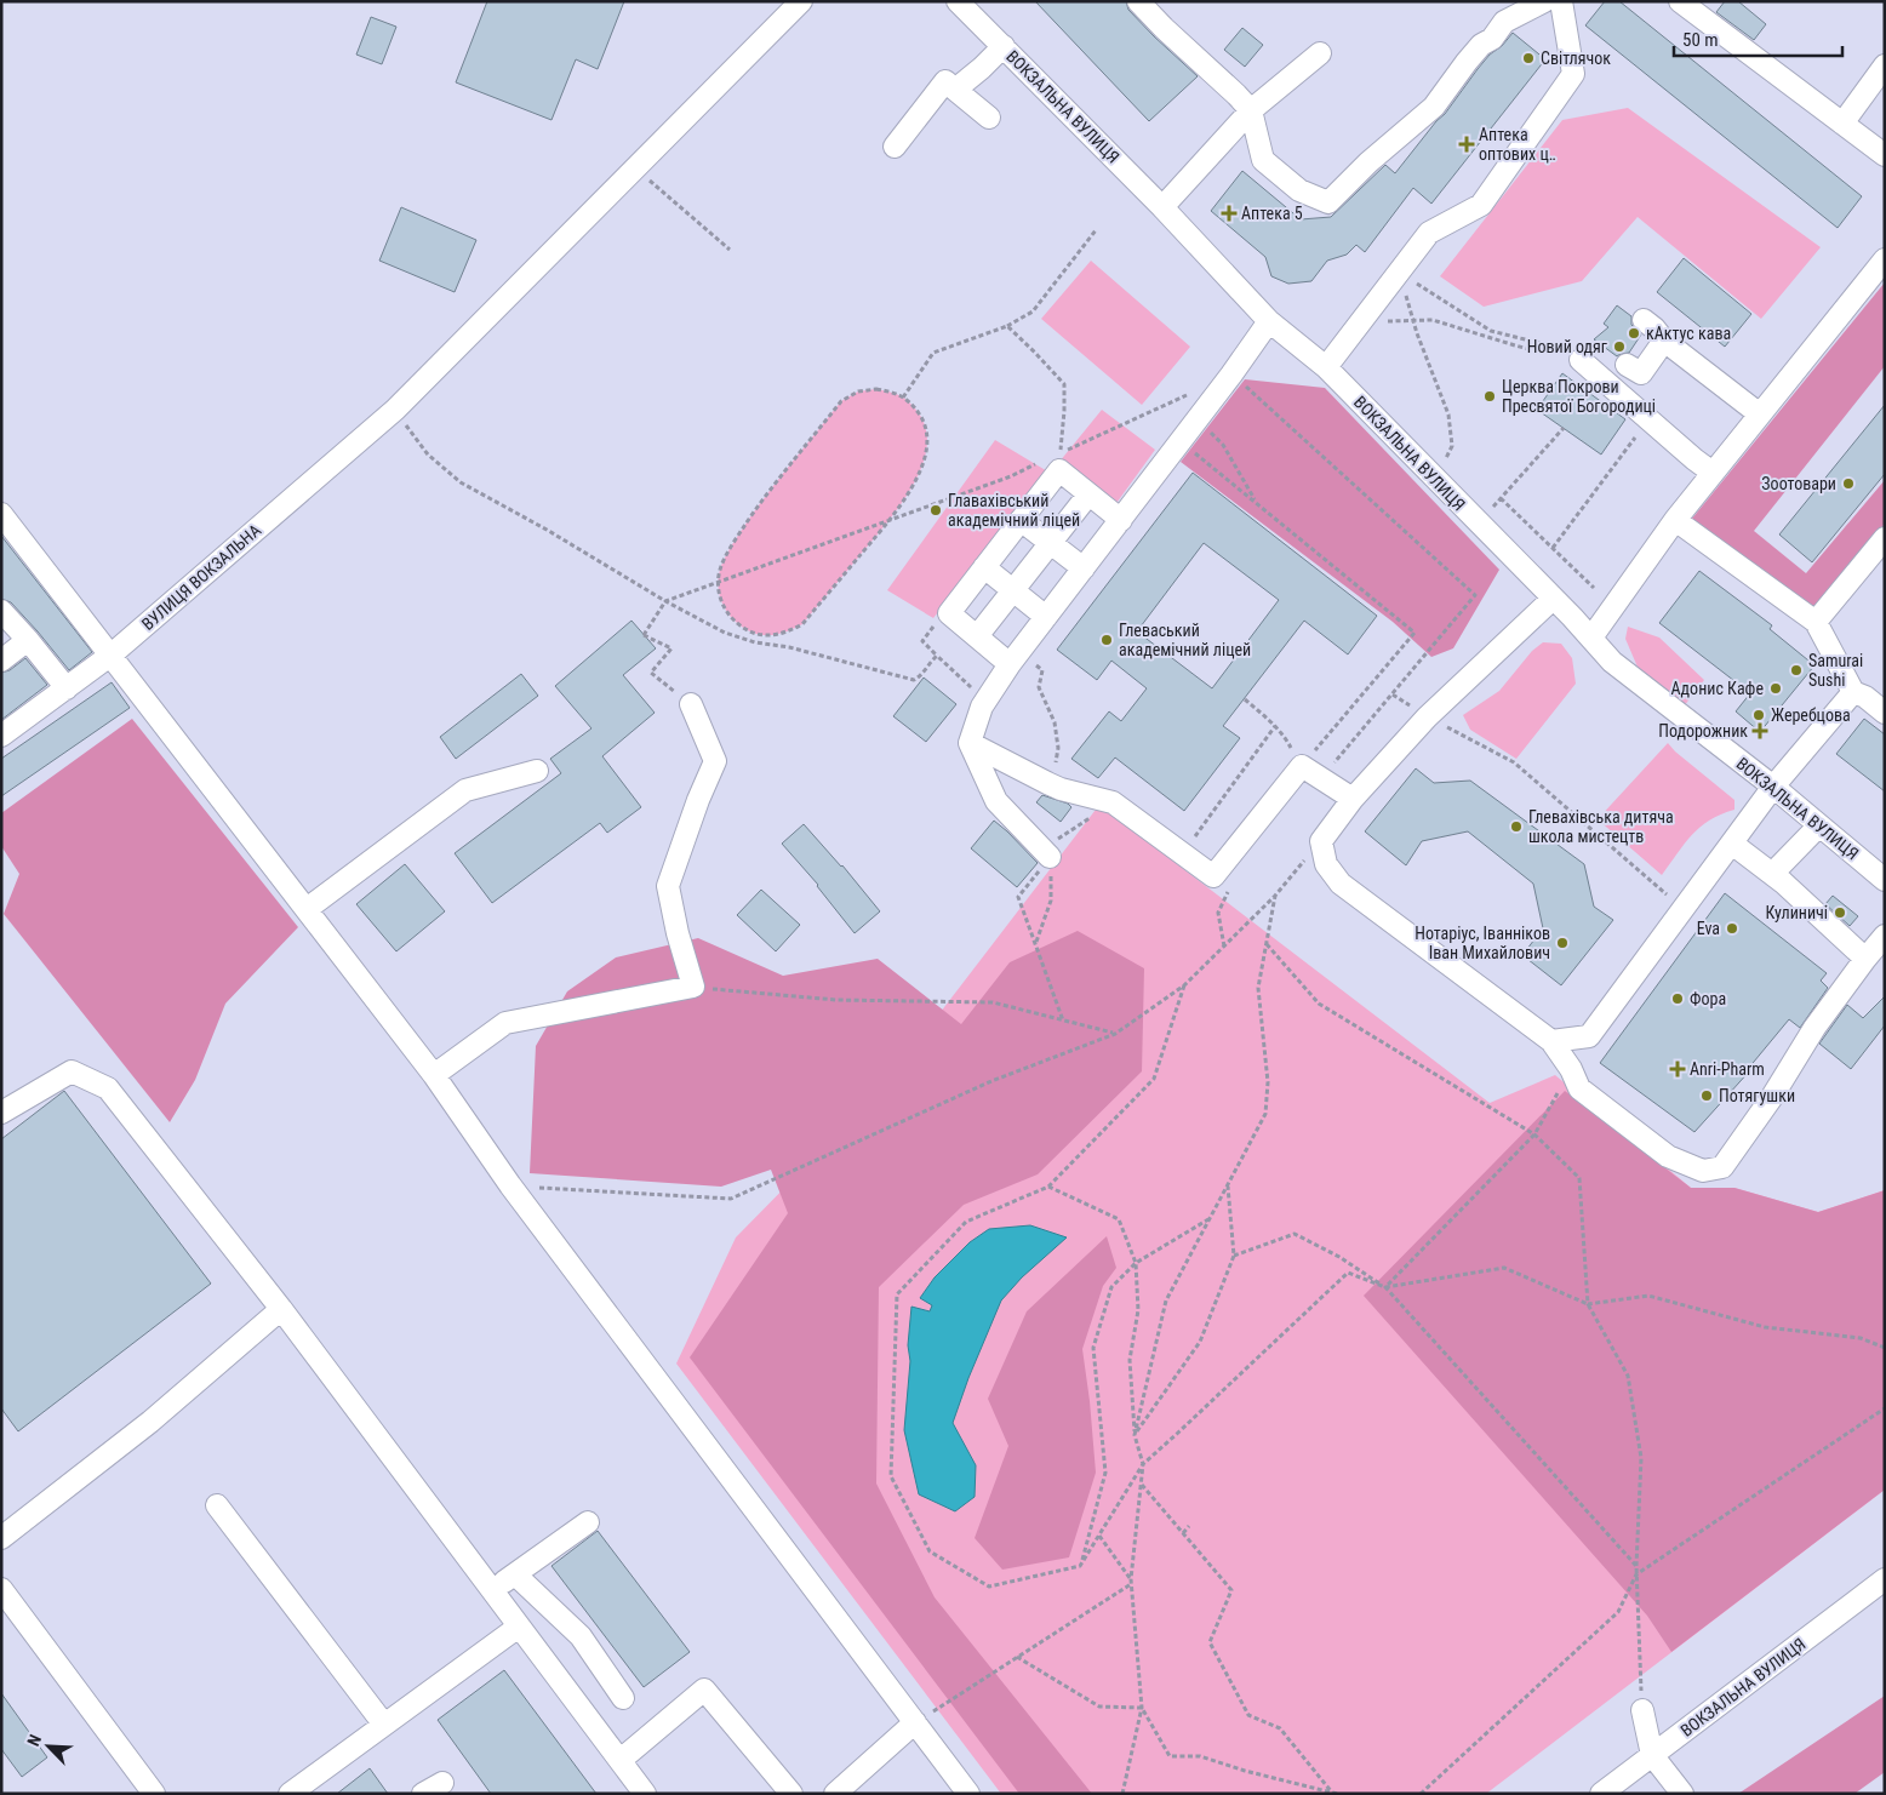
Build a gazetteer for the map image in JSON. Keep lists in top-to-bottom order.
{
  "streets": {
    "street": ["ВОКЗАЛЬНА ВУЛИЦЯ", "ВУЛИЦЯ ВОКЗАЛЬНА"]
  },
  "places": {
    "other": [
      "Світлячок",
      "кАктус кава",
      "Новий одяг",
      "Церква Покрови Пресвятої Богородиці",
      "Зоотовари",
      "Главахівський академічний ліцей",
      "Глеваський академічний ліцей",
      "Samurai Sushi",
      "Адонис Кафе",
      "Жеребцова",
      "Глевахівська дитяча школа мистецтв",
      "Кулиничі",
      "Eva",
      "Нотаріус, Іванніков Іван Михайлович",
      "Фора",
      "Потягушки"
    ],
    "health": [
      "Аптека оптових ц‥",
      "Аптека 5",
      "Подорожник",
      "Anri-Pharm"
    ]
  },
  "scale_bar": "50 m",
  "north": "top left"
}
